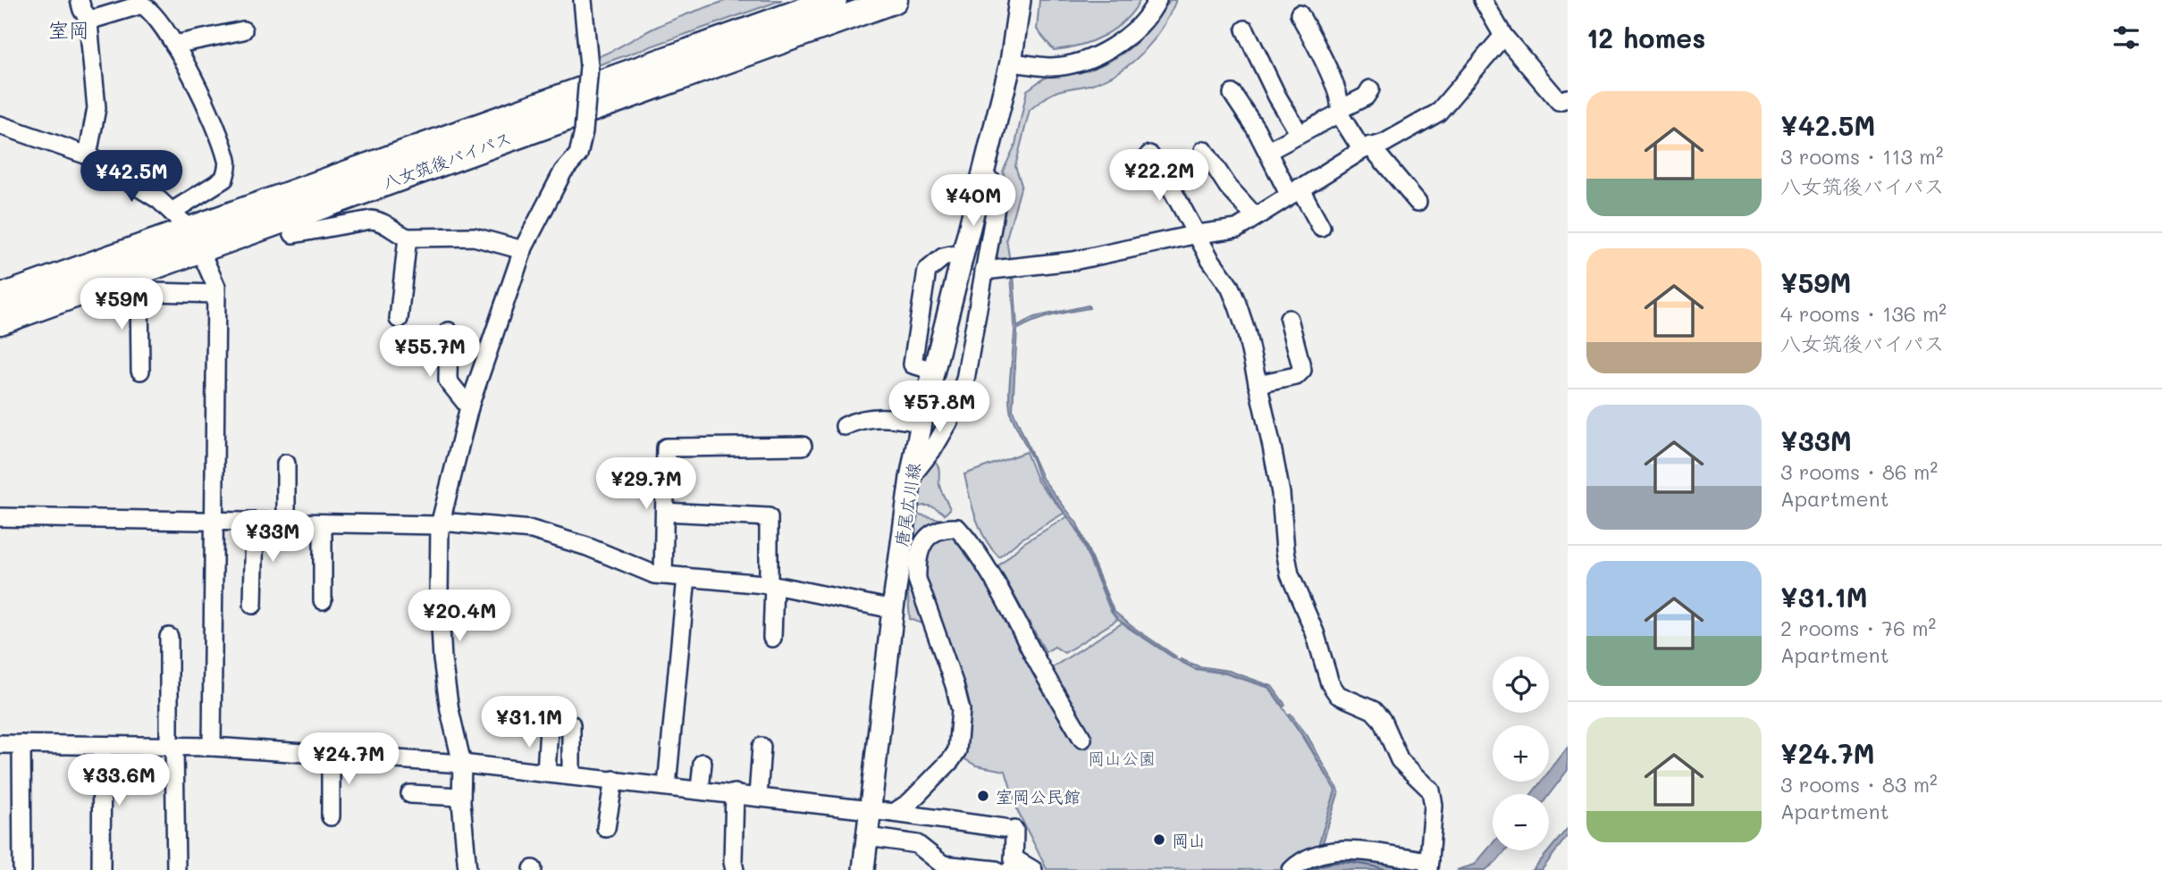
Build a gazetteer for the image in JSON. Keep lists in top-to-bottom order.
{
  "streets": {
    "highway": ["八女筑後バイパス"],
    "main road": ["唐尾広川線"]
  },
  "districts": ["室岡"],
  "parks": ["岡山公園"],
  "places": ["室岡公民館", "岡山"],
  "page": {
    "heading": "12 homes",
    "list": [
      {
        "name": "¥42.5M",
        "note": "3 rooms · 113 m² · 八女筑後バイパス"
      },
      {
        "name": "¥59M",
        "note": "4 rooms · 136 m² · 八女筑後バイパス"
      },
      {
        "name": "¥33M",
        "note": "3 rooms · 86 m² · Apartment"
      },
      {
        "name": "¥31.1M",
        "note": "2 rooms · 76 m² · Apartment"
      },
      {
        "name": "¥24.7M",
        "note": "3 rooms · 83 m² · Apartment"
      }
    ],
    "price": [
      "¥22.2M",
      "¥42.5M",
      "¥40M",
      "¥59M",
      "¥55.7M",
      "¥57.8M",
      "¥29.7M",
      "¥33M",
      "¥20.4M",
      "¥31.1M",
      "¥24.7M",
      "¥33.6M"
    ],
    "map_buttons": ["+", "−"]
  }
}
